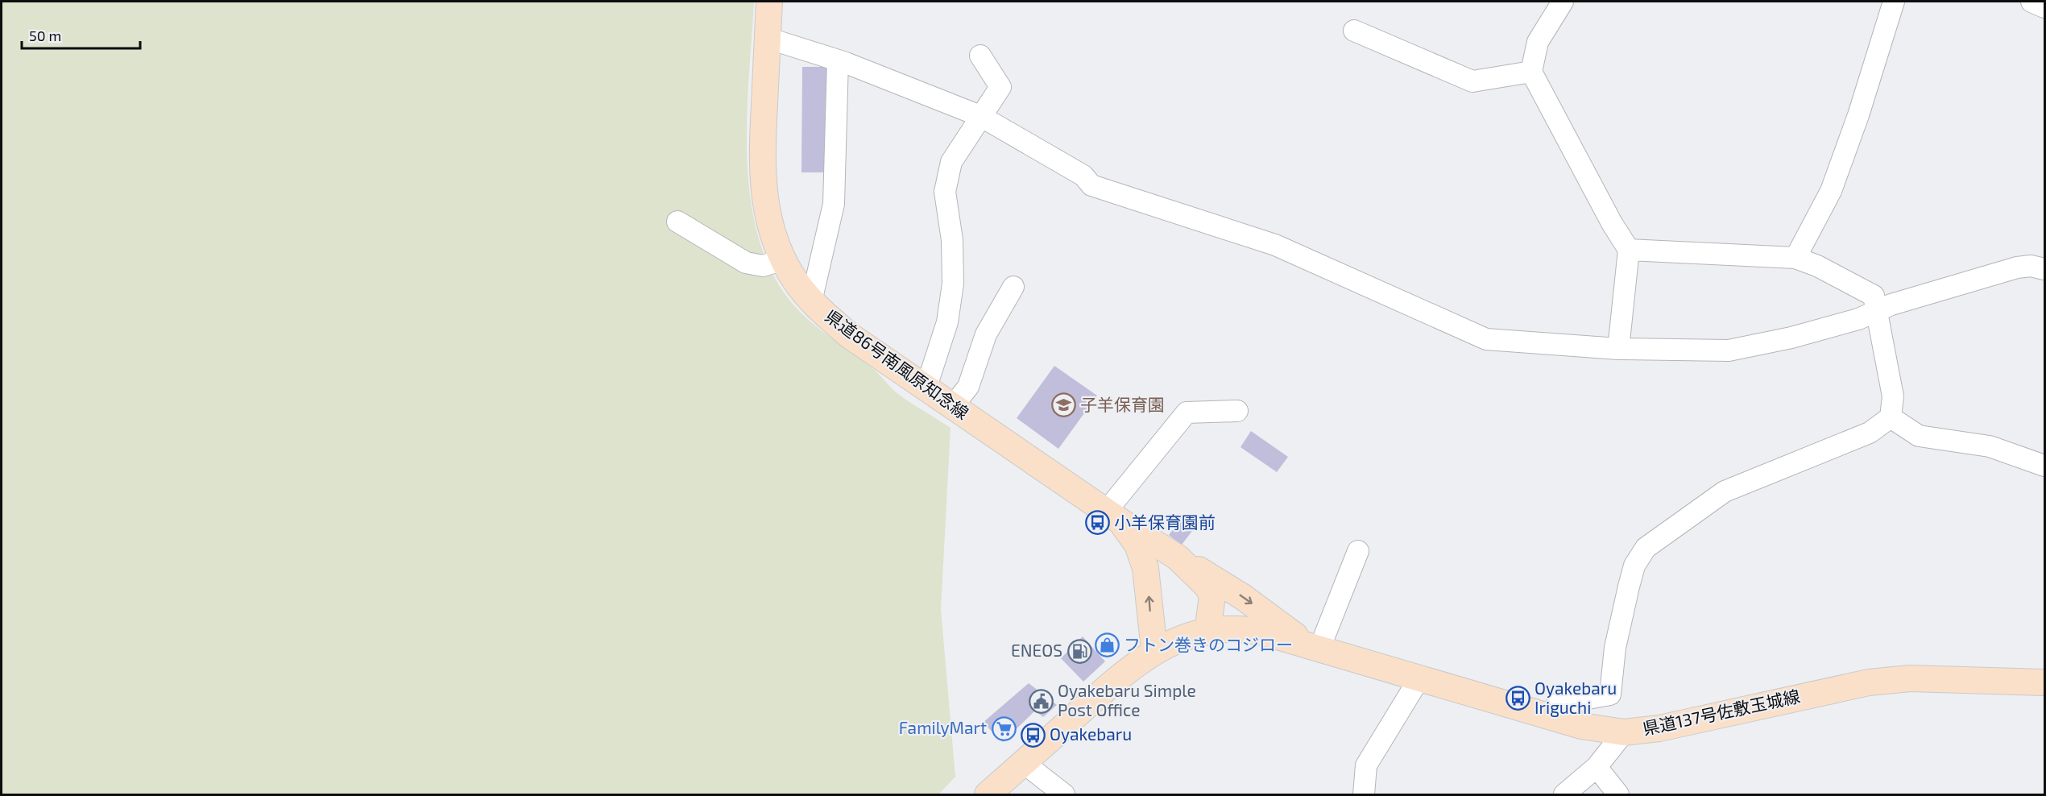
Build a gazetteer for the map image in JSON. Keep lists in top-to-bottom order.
{
  "streets": {
    "main road": ["県道86号南風原知念線", "県道137号佐敷玉城線"]
  },
  "crossings": [
    ["県道86号南風原知念線", "県道137号佐敷玉城線"]
  ],
  "places": {
    "school or university": ["子羊保育園"],
    "bus stop": ["小羊保育園前", "Oyakebaru Iriguchi", "Oyakebaru"],
    "shop": ["フトン巻きのコジロー"],
    "fuel station": ["ENEOS"],
    "public building": ["Oyakebaru Simple Post Office"],
    "supermarket": ["FamilyMart"]
  },
  "scale_bar": "50 m"
}
